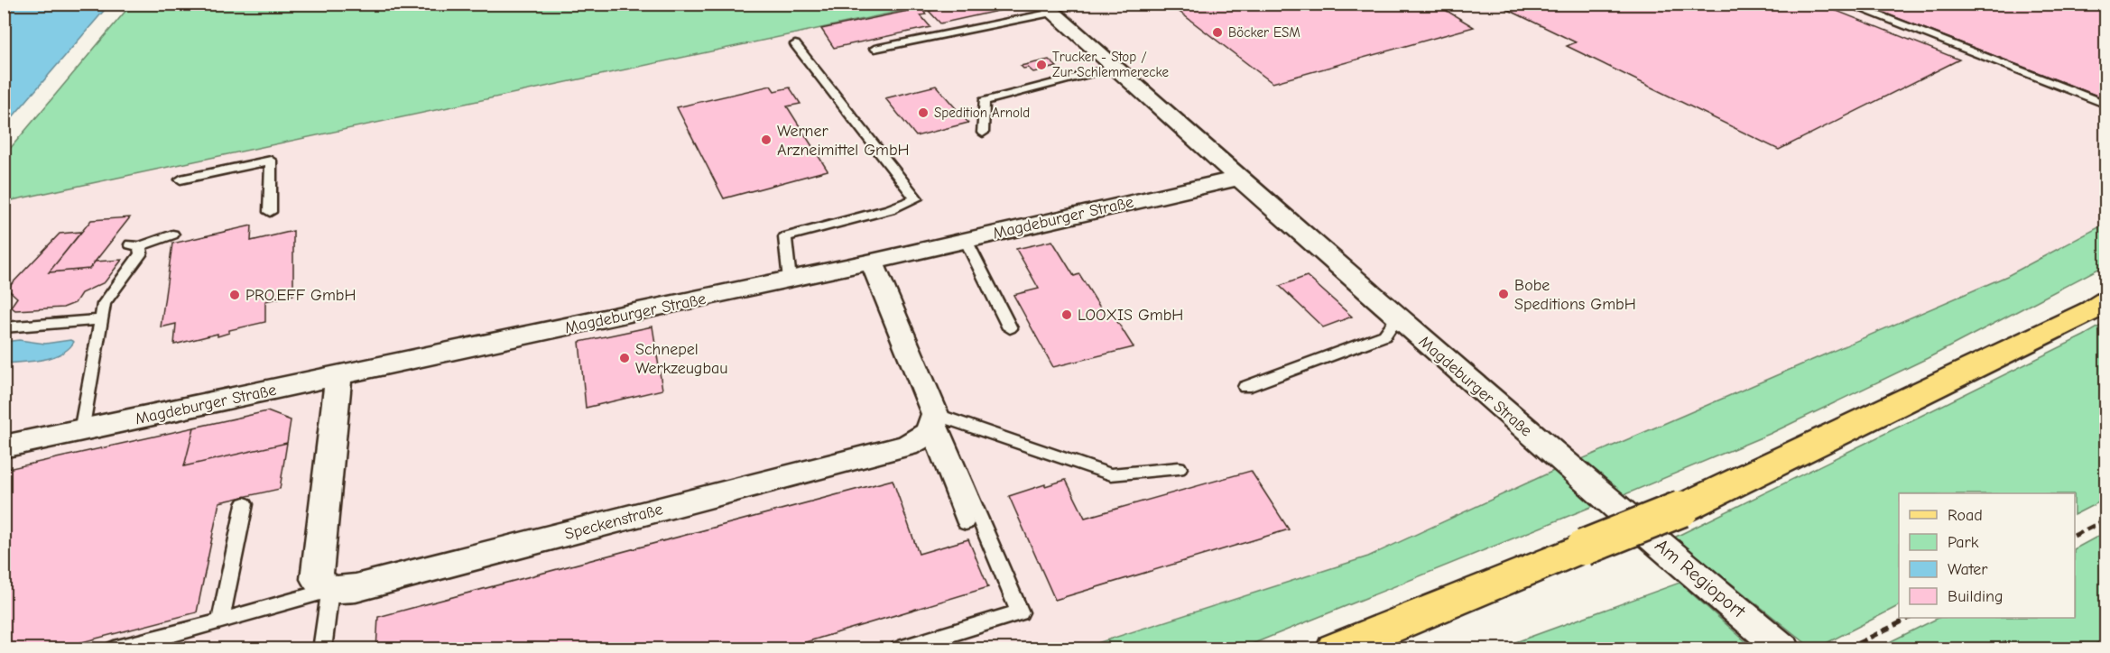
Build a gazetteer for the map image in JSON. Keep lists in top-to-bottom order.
{
  "streets": {
    "street": ["Magdeburger Straße", "Speckenstraße", "Am Regioport"]
  },
  "crossings": [
    ["Magdeburger Straße", "Am Regioport"]
  ],
  "places": [
    "Böcker ESM",
    "Trucker - Stop / Zur Schlemmerecke",
    "Spedition Arnold",
    "Werner Arzneimittel GmbH",
    "Bobe Speditions GmbH",
    "PRO.EFF GmbH",
    "LOOXIS GmbH",
    "Schnepel Werkzeugbau"
  ],
  "legend": [
    "Road",
    "Park",
    "Water",
    "Building"
  ]
}
